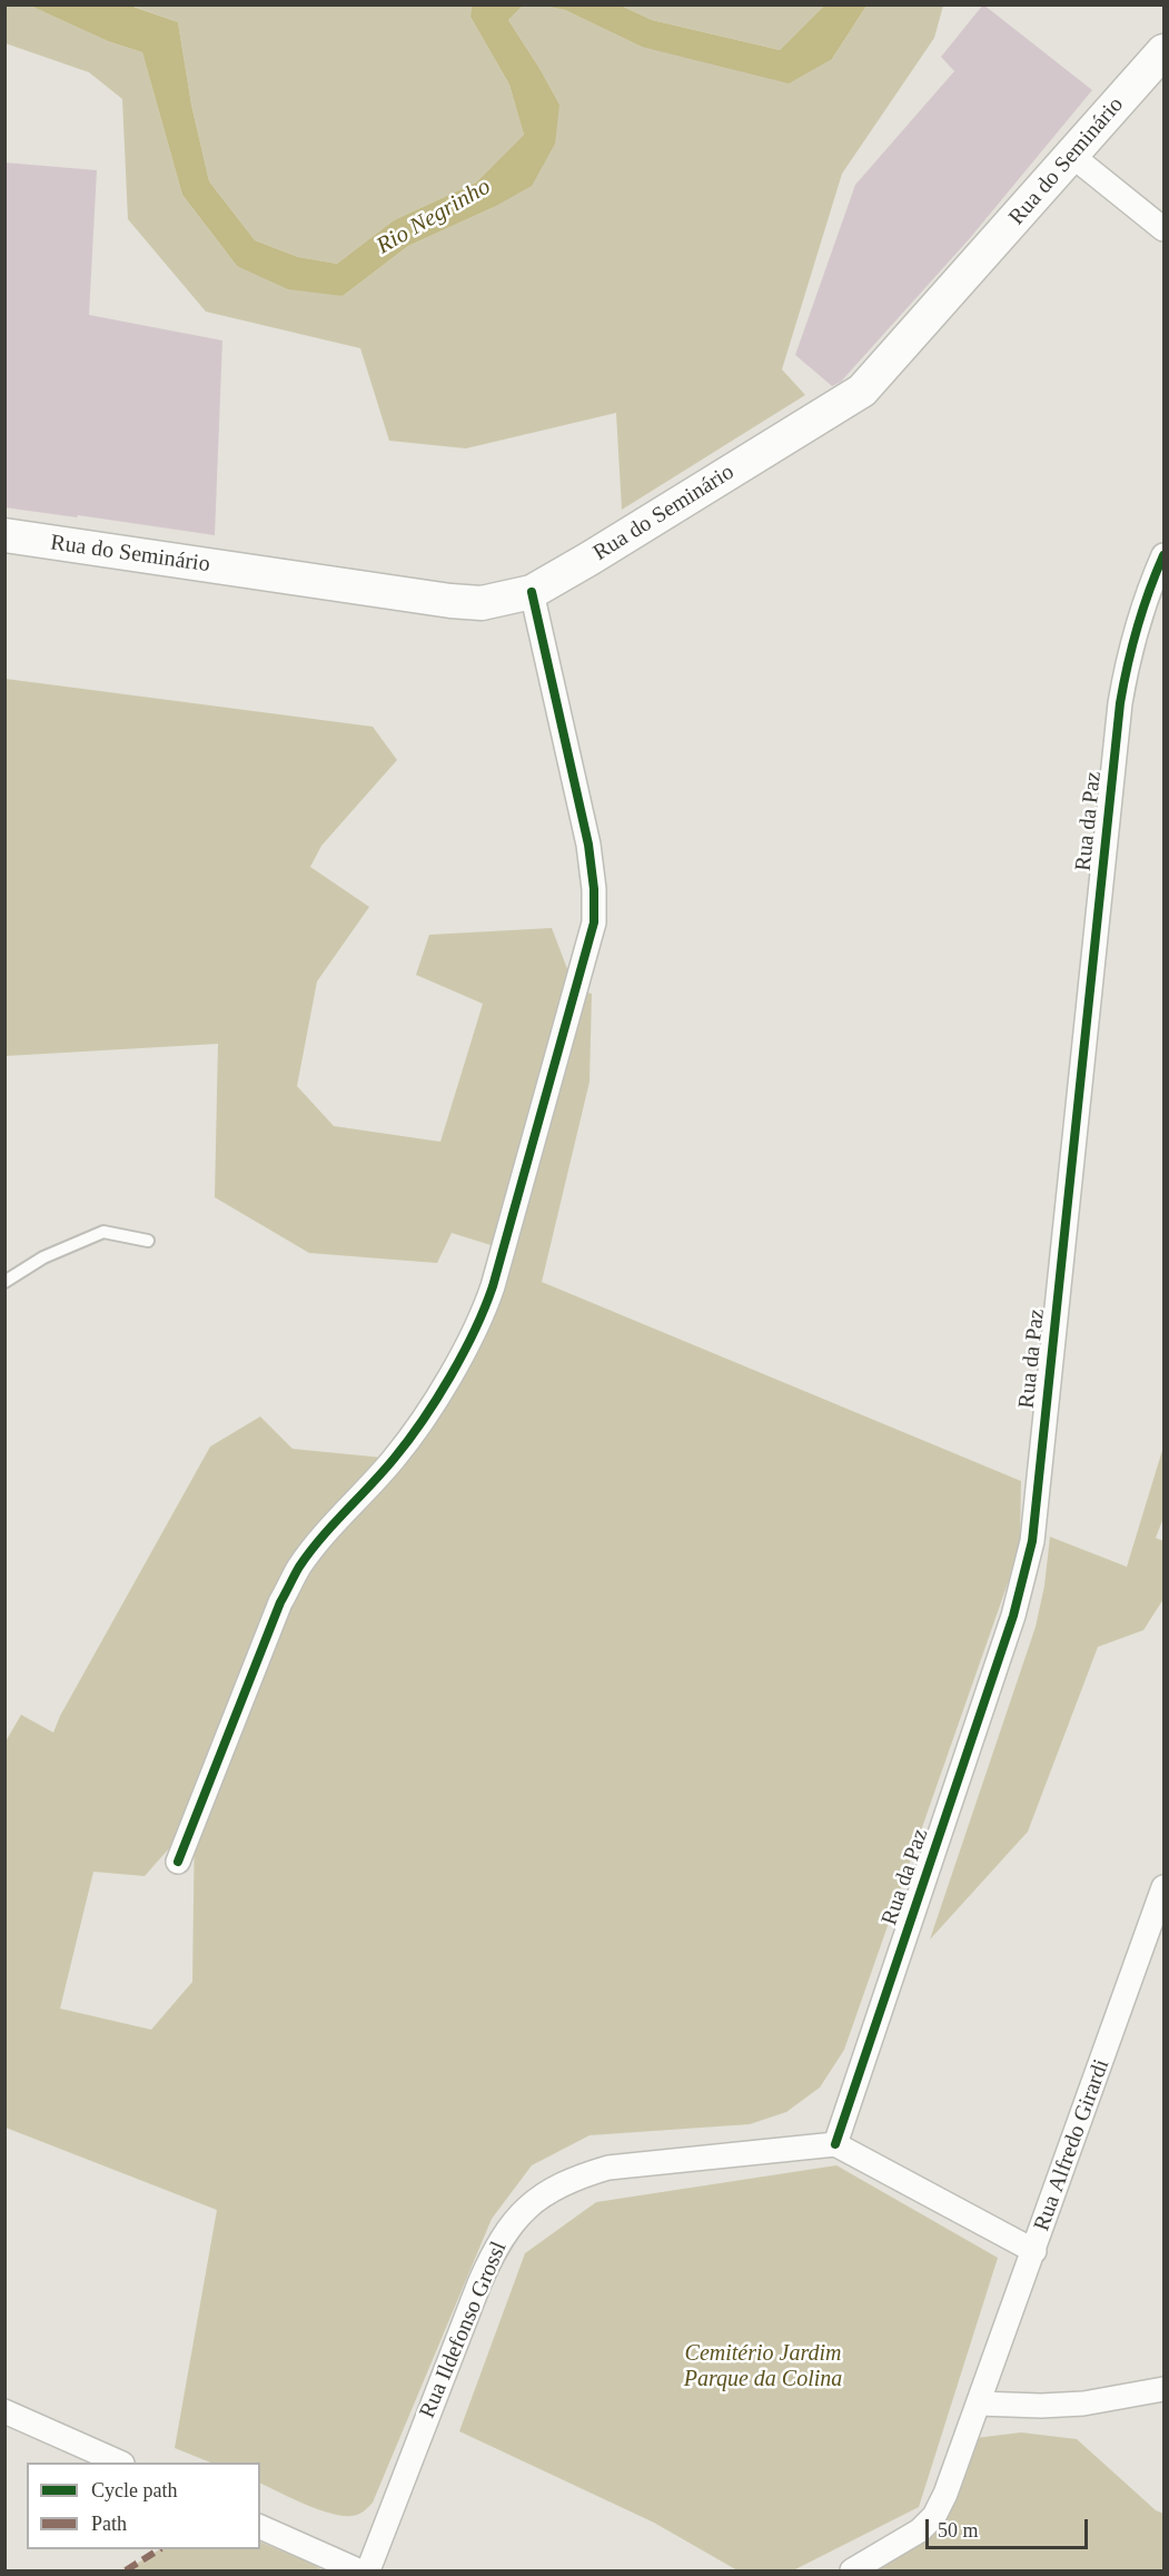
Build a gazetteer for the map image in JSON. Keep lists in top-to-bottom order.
{
  "streets": {
    "street": [
      "Rua do Seminário",
      "Rua da Paz",
      "Rua Alfredo Girardi",
      "Rua Ildefonso Grossl"
    ]
  },
  "crossings": [
    ["Rua da Paz", "Rua Ildefonso Grossl"]
  ],
  "water": ["Rio Negrinho"],
  "parks": ["Cemitério Jardim Parque da Colina"],
  "legend": ["Cycle path", "Path"],
  "scale_bar": "50 m"
}
